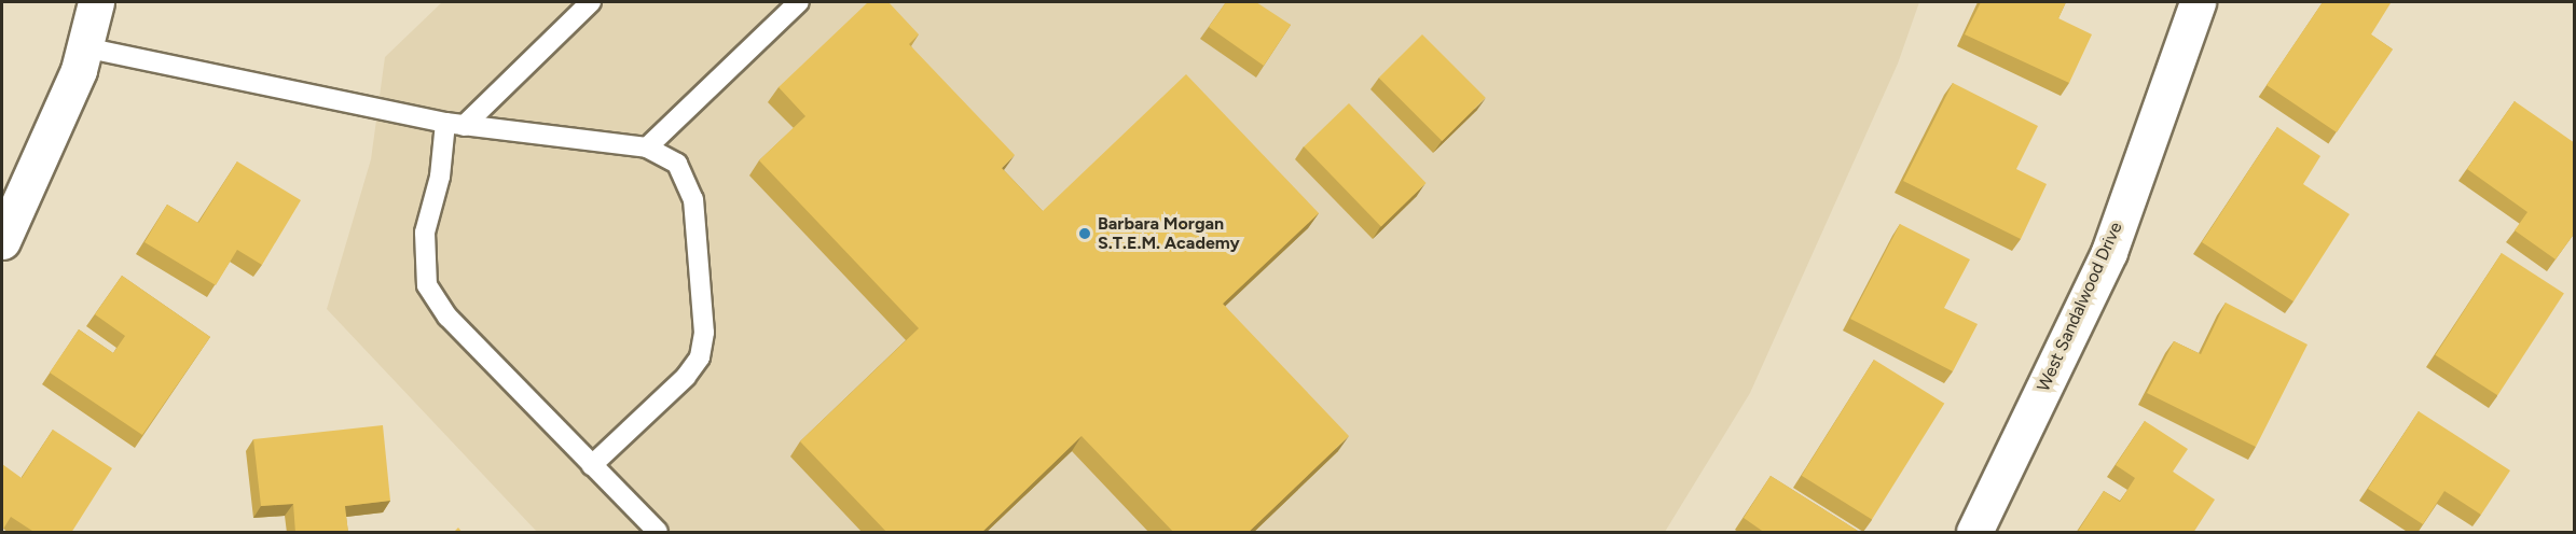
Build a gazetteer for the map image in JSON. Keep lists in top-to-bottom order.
{
  "streets": {
    "street": ["West Sandalwood Drive"]
  },
  "places": ["Barbara Morgan S.T.E.M. Academy"]
}
